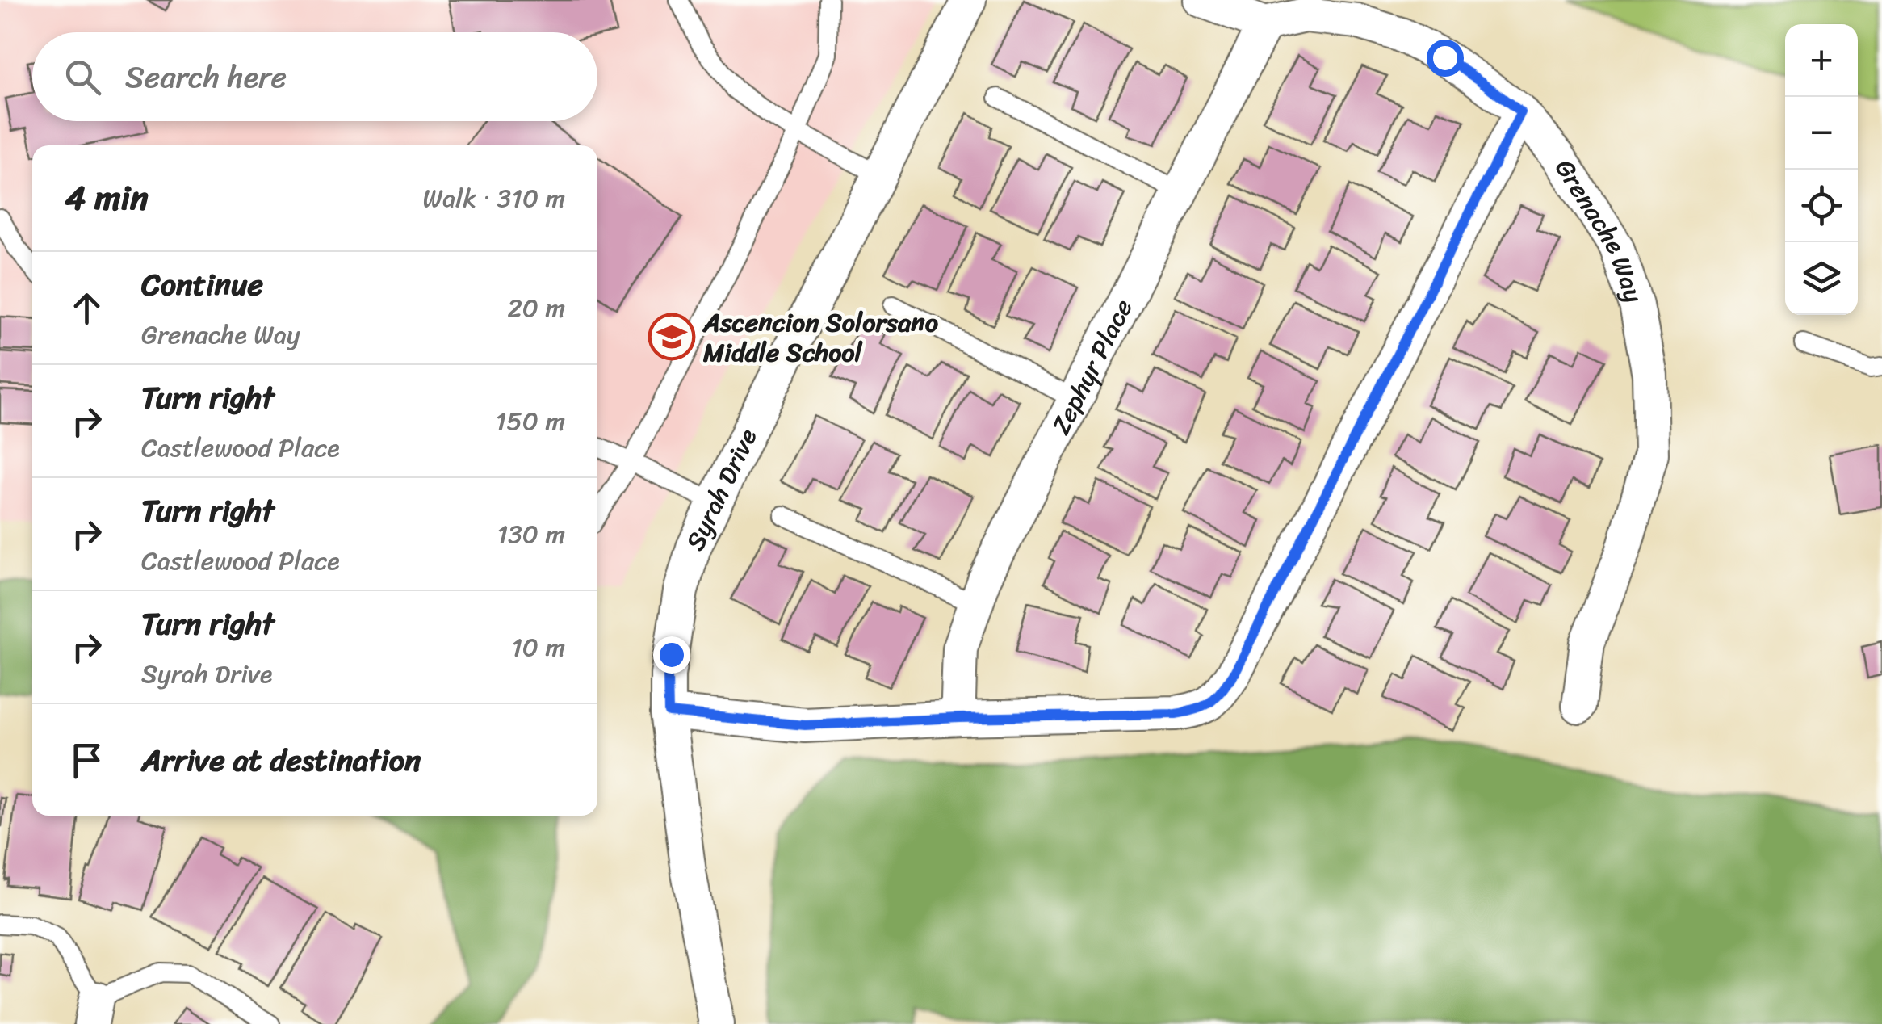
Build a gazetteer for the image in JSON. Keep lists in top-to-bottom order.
{
  "streets": {
    "street": ["Grenache Way", "Zephyr Place", "Syrah Drive"]
  },
  "crossings": [
    ["Grenache Way", "Zephyr Place"]
  ],
  "places": {
    "school or university": ["Ascencion Solorsano Middle School"]
  },
  "page": {
    "map_buttons": ["+", "−"],
    "search": "Search here",
    "heading": ["4 min", "Walk · 310 m"],
    "list": [
      ["Continue", "Grenache Way", "20 m"],
      ["Turn right", "Castlewood Place", "150 m"],
      ["Turn right", "Castlewood Place", "130 m"],
      ["Turn right", "Syrah Drive", "10 m"],
      "Arrive at destination"
    ]
  }
}
